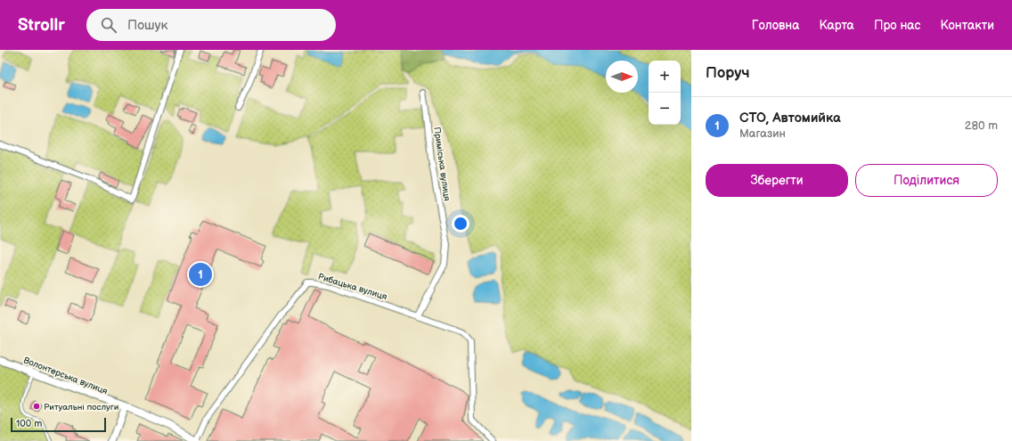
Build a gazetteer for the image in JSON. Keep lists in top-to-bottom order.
{
  "streets": {
    "street": ["Приміська вулиця", "Рибацька вулиця", "Волонтерська вулиця"]
  },
  "crossings": [
    ["Приміська вулиця", "Рибацька вулиця"],
    ["Рибацька вулиця", "Волонтерська вулиця"]
  ],
  "places": ["Ритуальні послуги"],
  "scale_bar": "100 m",
  "north": "right",
  "page": {
    "header": "Strollr",
    "search": "Пошук",
    "nav": [
      "Головна",
      "Карта",
      "Про нас",
      "Контакти"
    ],
    "heading": "Поруч",
    "map_buttons": ["+", "−"],
    "list": [
      {
        "mark": "1",
        "name": "СТО, Автомийка",
        "note": "Магазин",
        "value": "280 m"
      }
    ],
    "buttons": ["Зберегти", "Поділитися"],
    "pins": "1",
    "scale": "100 m"
  }
}
